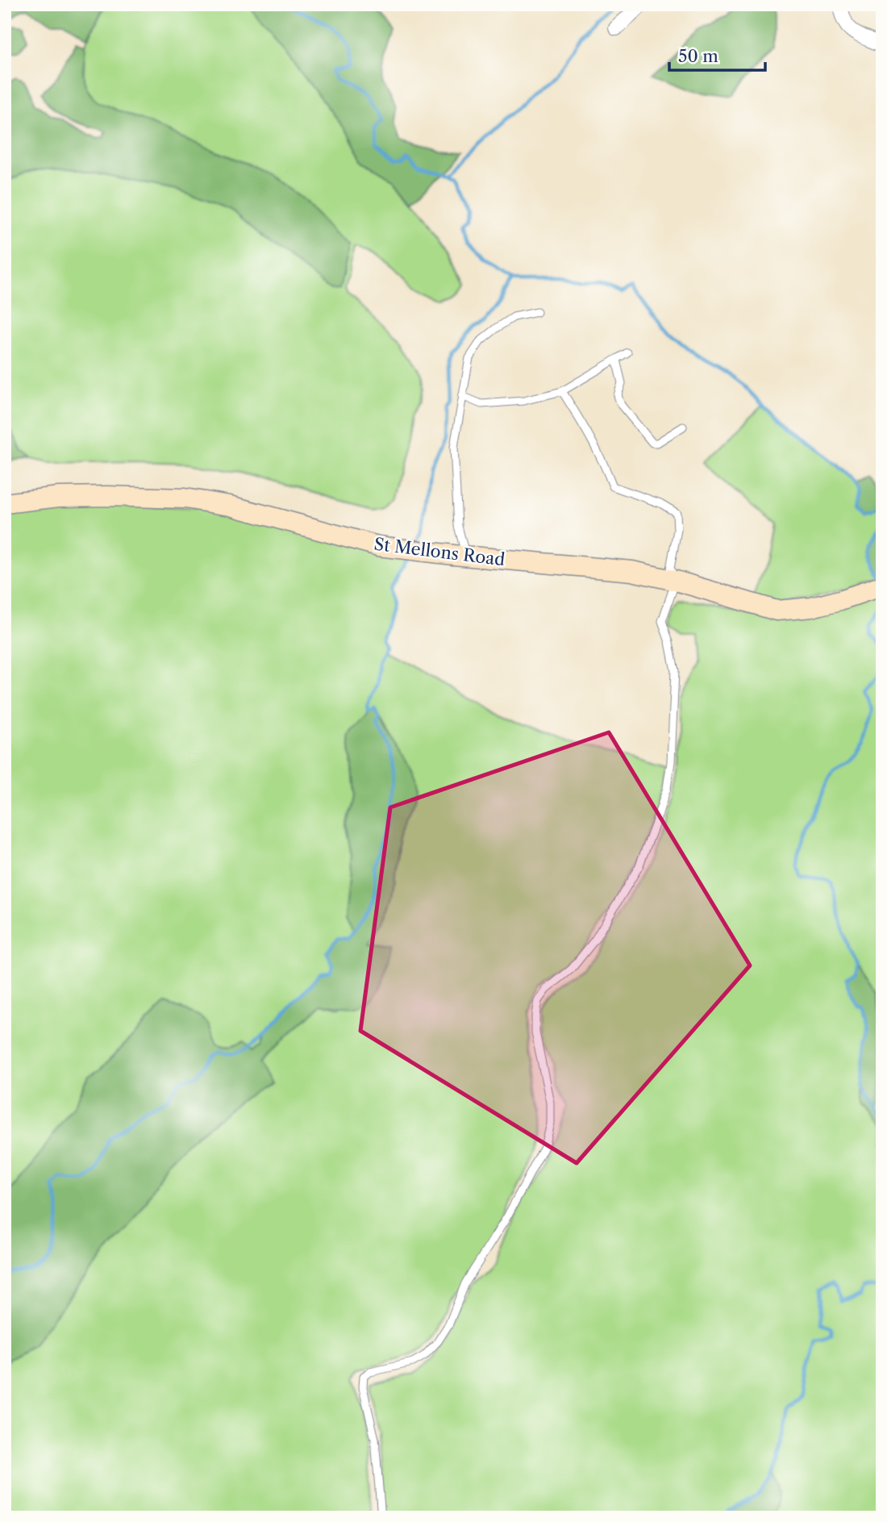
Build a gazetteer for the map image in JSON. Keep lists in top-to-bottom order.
{
  "streets": {
    "main road": ["St Mellons Road"]
  },
  "scale_bar": "50 m"
}
